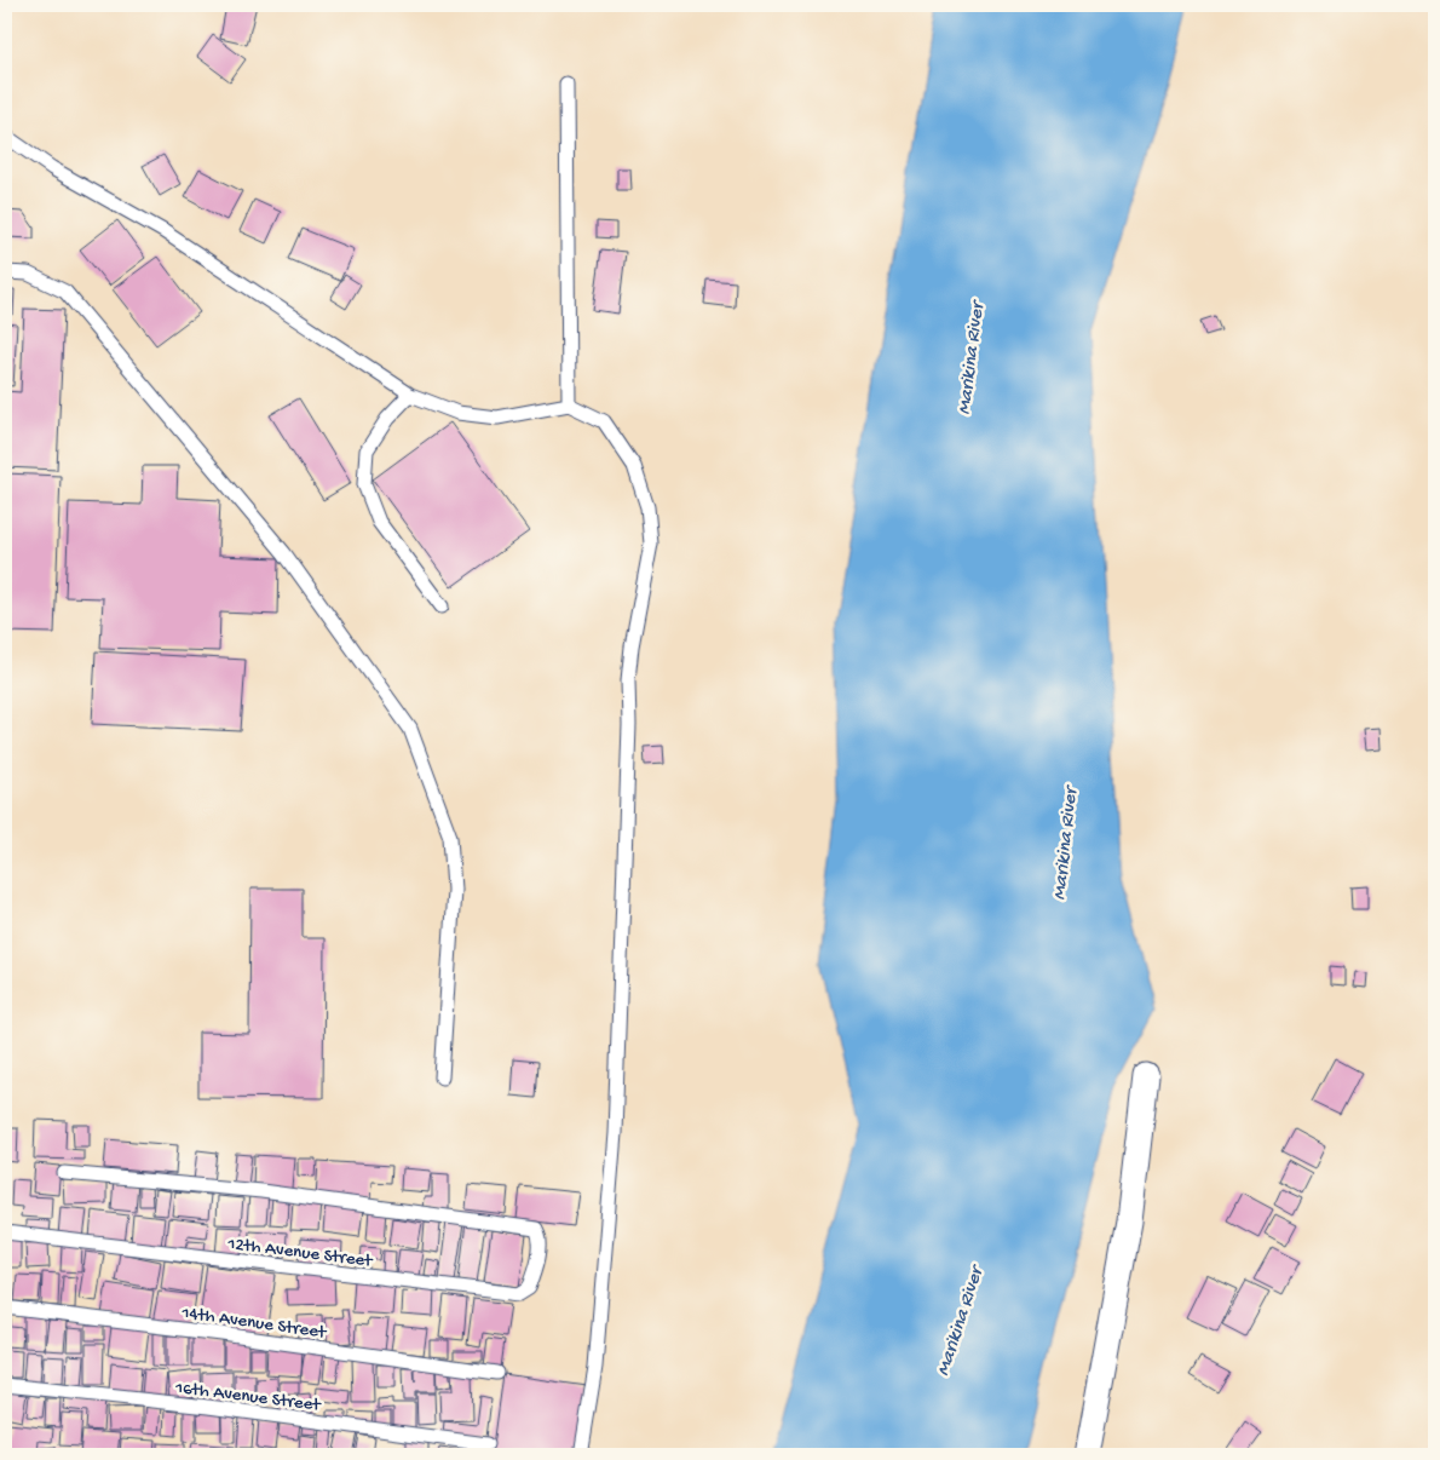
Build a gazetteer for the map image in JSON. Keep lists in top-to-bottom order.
{
  "streets": {
    "lane": ["12th Avenue Street", "14th Avenue Street", "16th Avenue Street"]
  },
  "water": ["Marikina River"]
}
